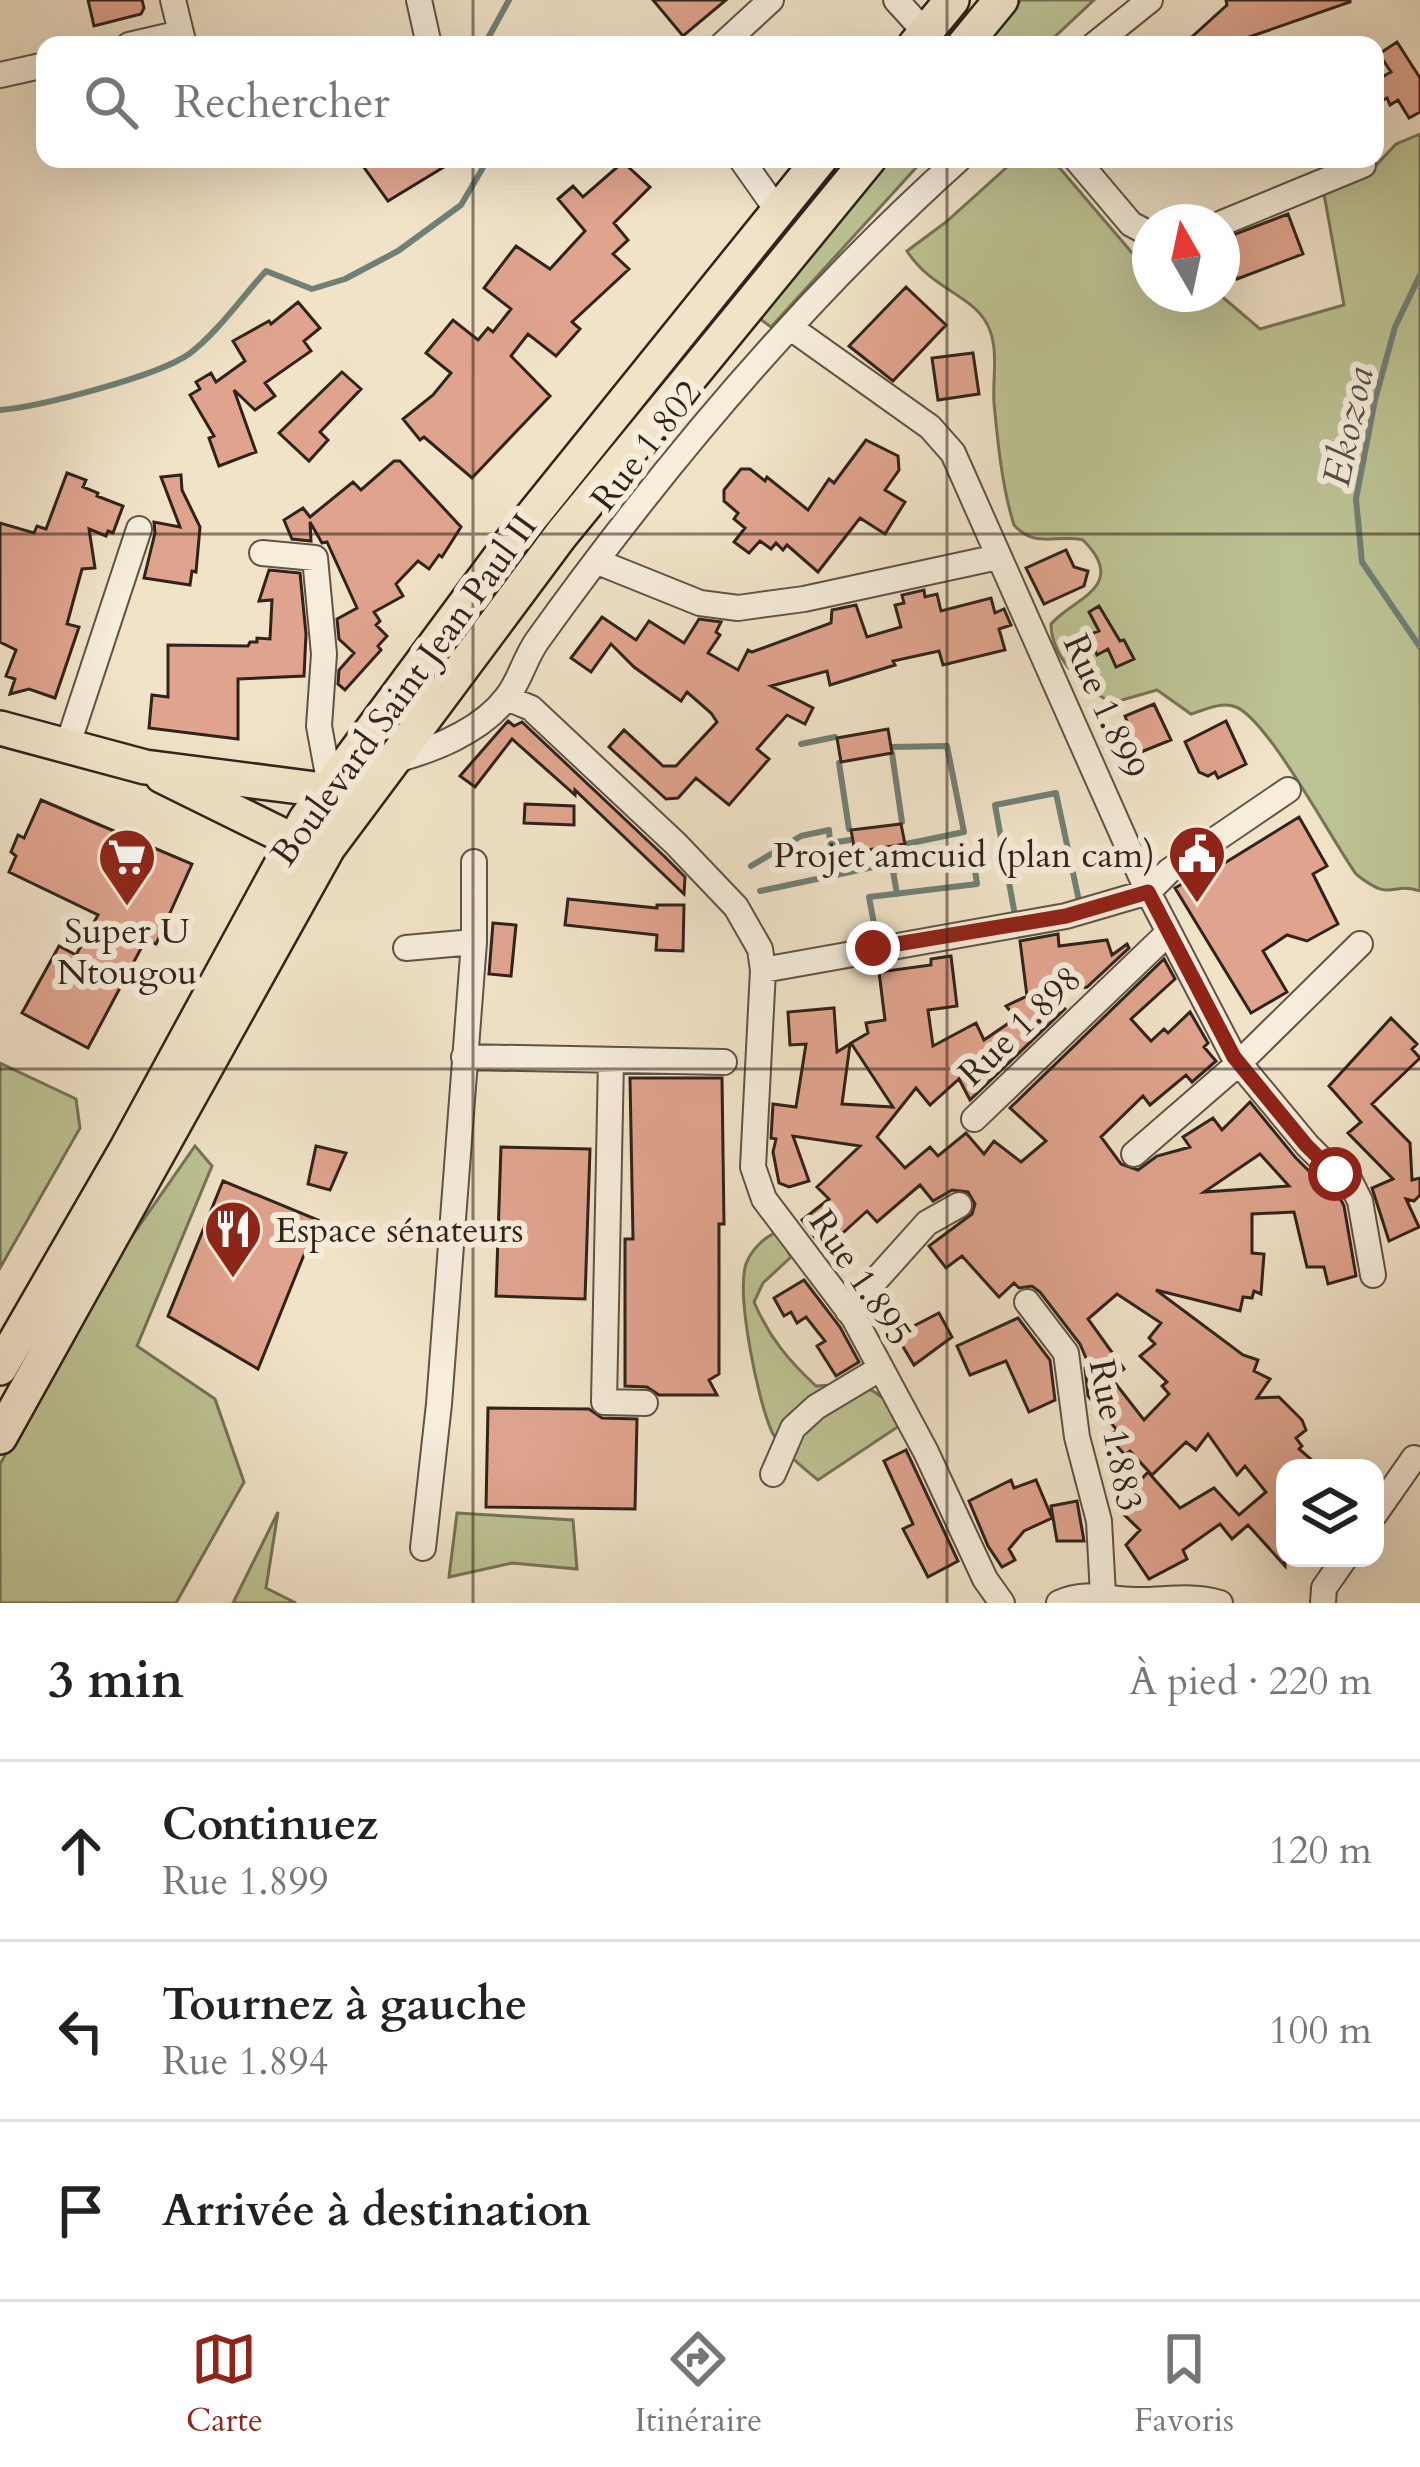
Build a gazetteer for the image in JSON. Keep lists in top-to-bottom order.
{
  "streets": {
    "main road": ["Boulevard Saint Jean Paul II"],
    "street": [
      "Rue 1.802",
      "Rue 1.899",
      "Rue 1.898",
      "Rue 1.895",
      "Rue 1.883"
    ]
  },
  "crossings": [
    ["Rue 1.802", "Boulevard Saint Jean Paul II"],
    ["Rue 1.802", "Rue 1.899"],
    ["Rue 1.899", "Rue 1.898"]
  ],
  "water": ["Ekozoa"],
  "places": {
    "public building": ["Projet amcuid (plan cam)"],
    "supermarket": ["Super U Ntougou"],
    "restaurant": ["Espace sénateurs"]
  },
  "north": "top",
  "page": {
    "search": "Rechercher",
    "heading": ["3 min", "À pied · 220 m"],
    "list": [
      ["Continuez", "Rue 1.899", "120 m"],
      ["Tournez à gauche", "Rue 1.894", "100 m"],
      "Arrivée à destination"
    ],
    "nav": ["Carte", "Itinéraire", "Favoris"]
  }
}
